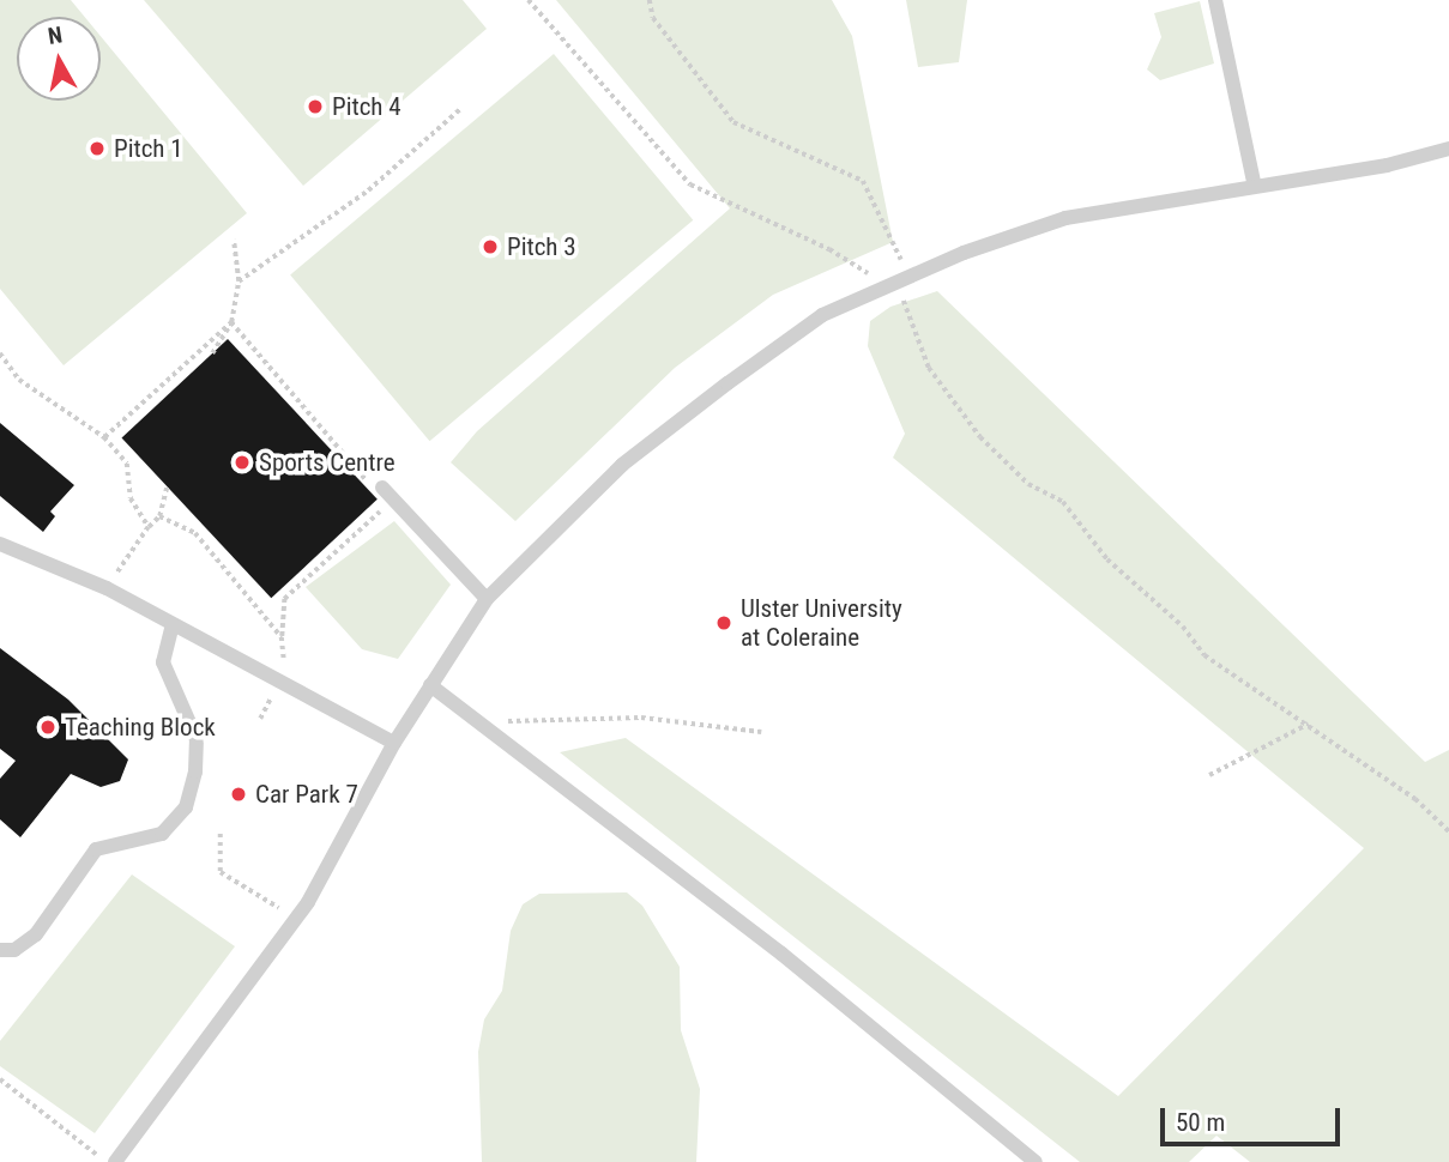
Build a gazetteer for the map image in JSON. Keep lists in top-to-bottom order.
{
  "places": [
    "Pitch 4",
    "Pitch 1",
    "Pitch 3",
    "Sports Centre",
    "Ulster University at Coleraine",
    "Teaching Block",
    "Car Park 7"
  ],
  "scale_bar": "50 m",
  "north": "top"
}
